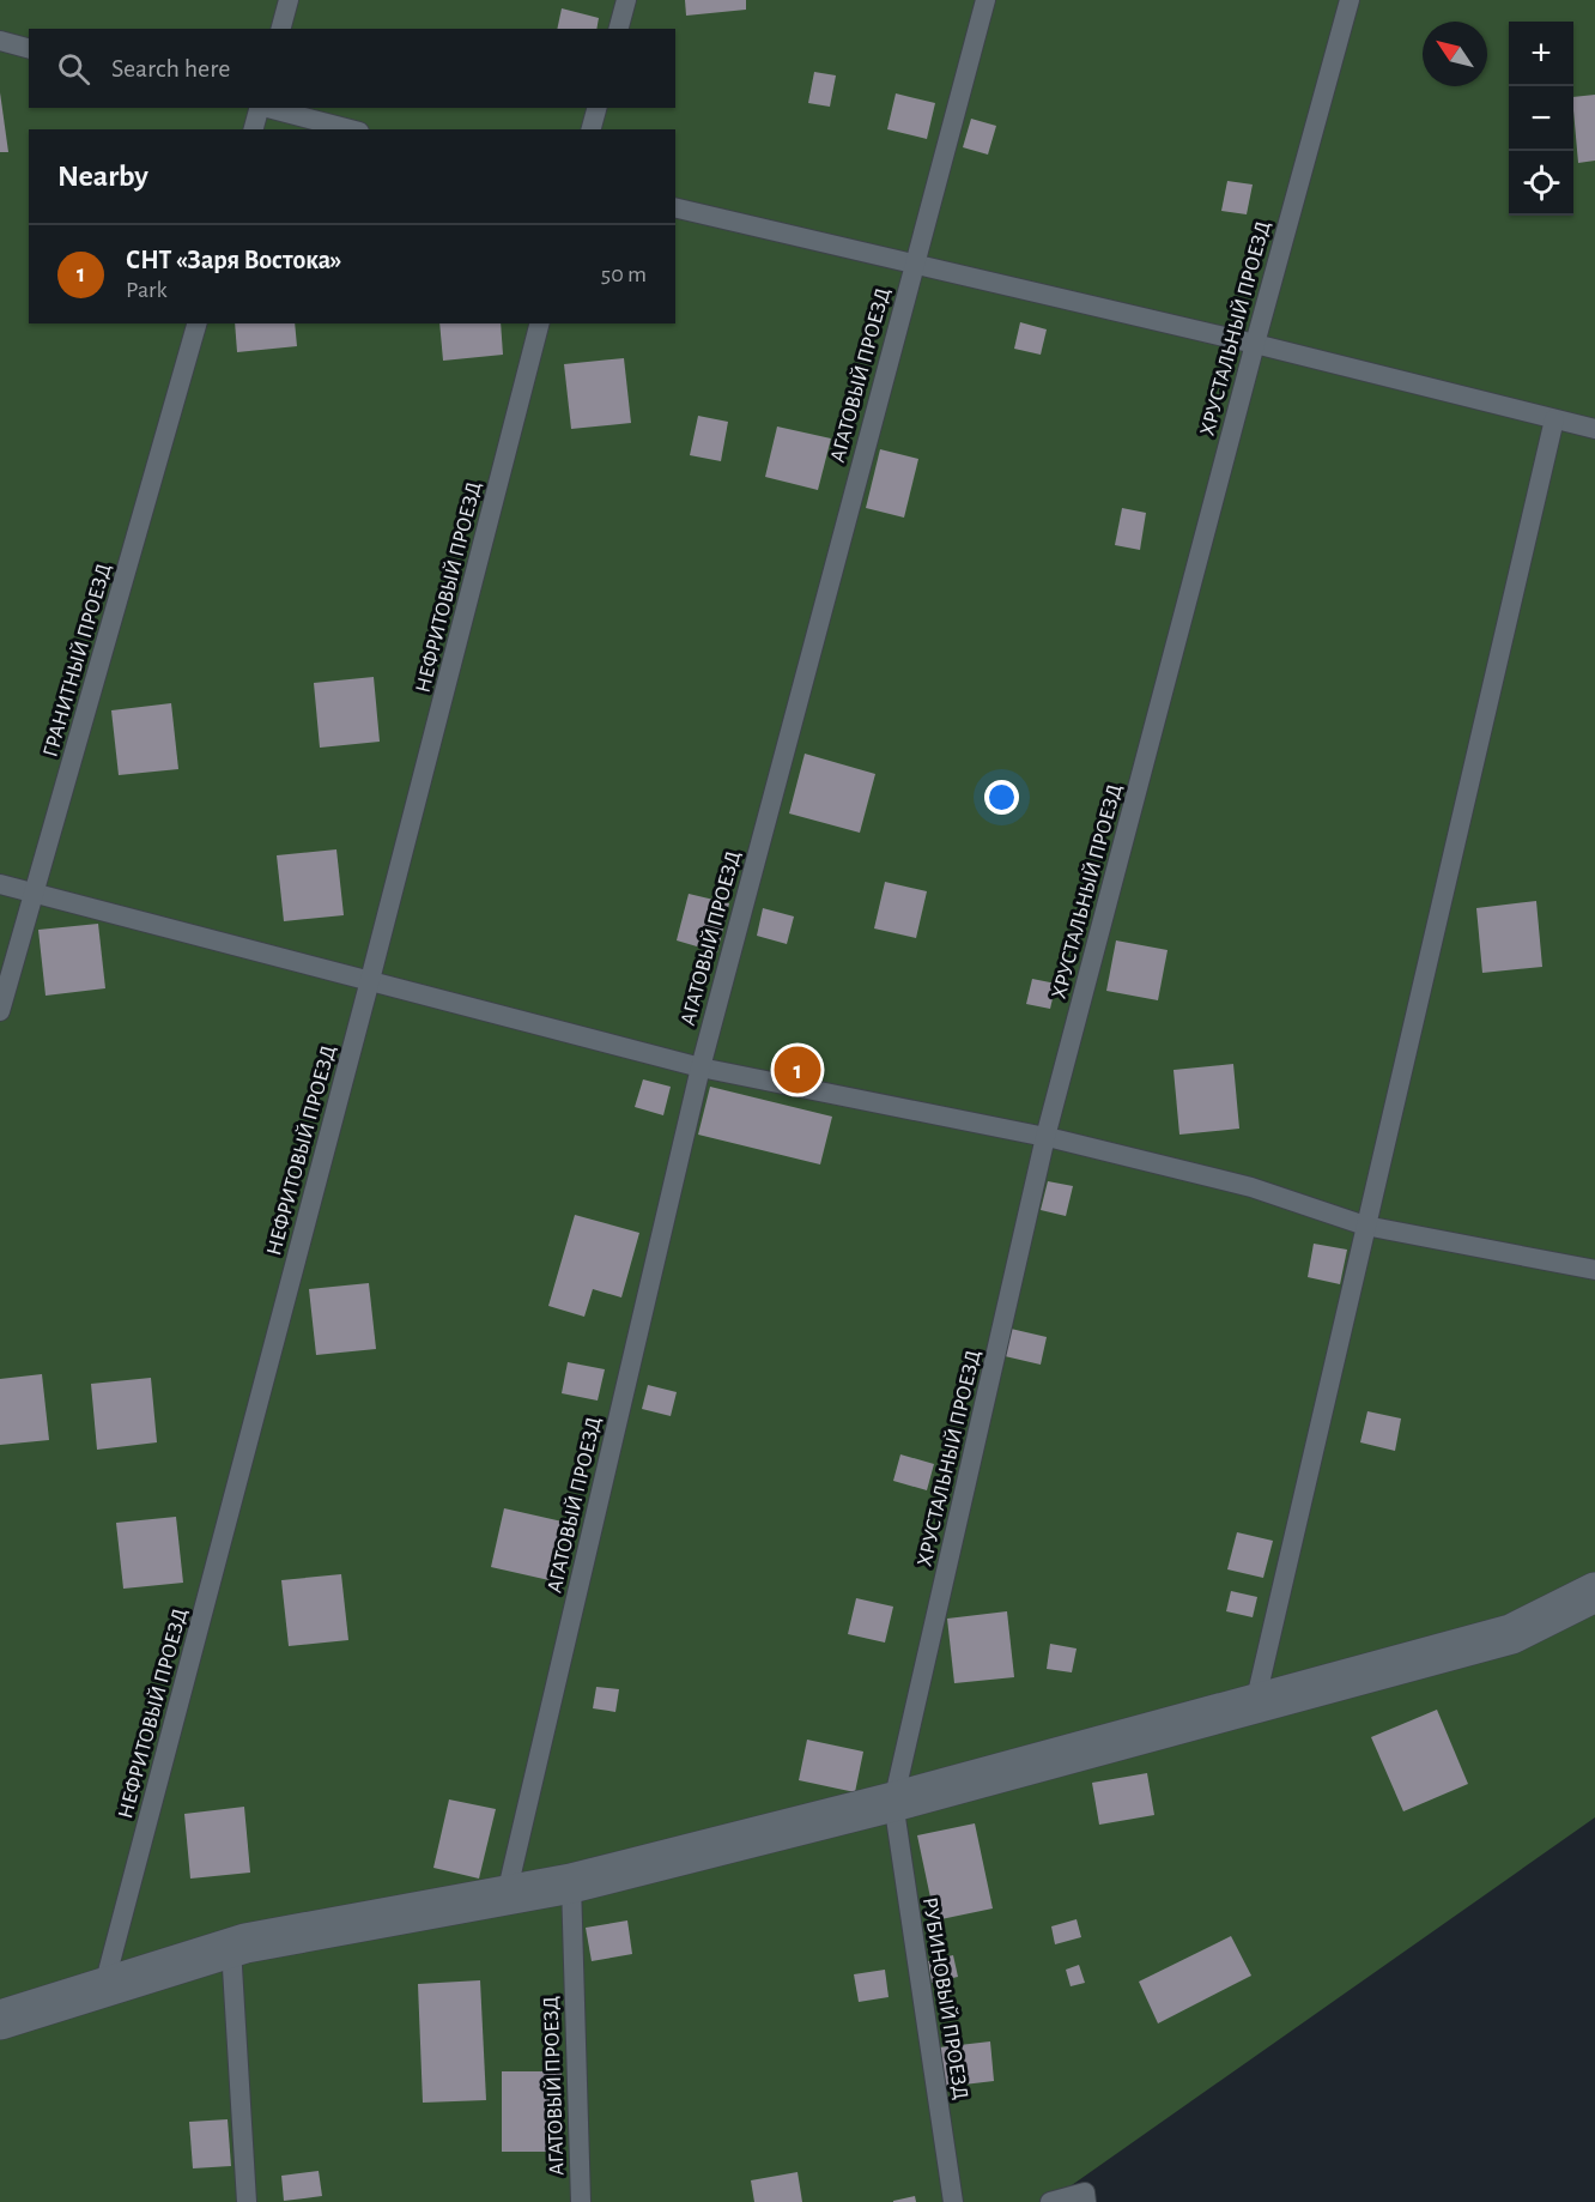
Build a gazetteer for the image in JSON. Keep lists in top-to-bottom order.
{
  "streets": {
    "lane": [
      "ХРУСТАЛЬНЫЙ ПРОЕЗД",
      "АГАТОВЫЙ ПРОЕЗД",
      "НЕФРИТОВЫЙ ПРОЕЗД",
      "ГРАНИТНЫЙ ПРОЕЗД",
      "РУБИНОВЫЙ ПРОЕЗД"
    ]
  },
  "crossings": [
    ["ХРУСТАЛЬНЫЙ ПРОЕЗД", "РУБИНОВЫЙ ПРОЕЗД"]
  ],
  "north": "top left",
  "page": {
    "map_buttons": ["+", "−"],
    "search": "Search here",
    "heading": "Nearby",
    "list": [
      {
        "mark": "1",
        "name": "СНТ «Заря Востока»",
        "note": "Park",
        "value": "50 m"
      }
    ],
    "pins": "1"
  }
}
